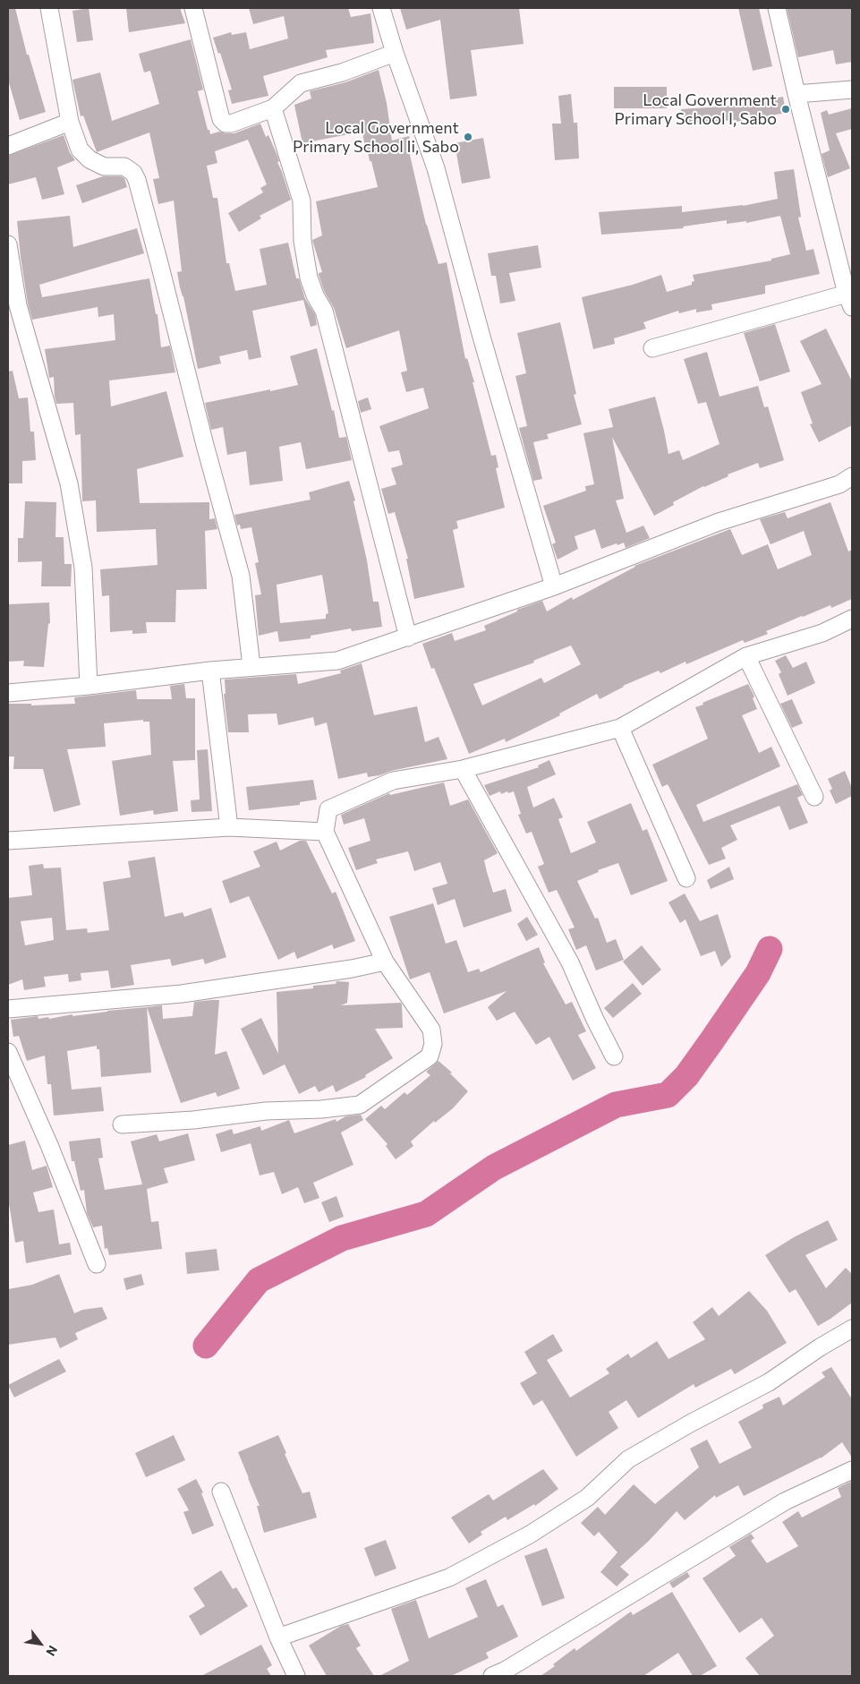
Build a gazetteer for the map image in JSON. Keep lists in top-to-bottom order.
{
  "places": ["Local Government Primary School I, Sabo", "Local Government Primary School Ii, Sabo"],
  "north": "bottom right"
}
